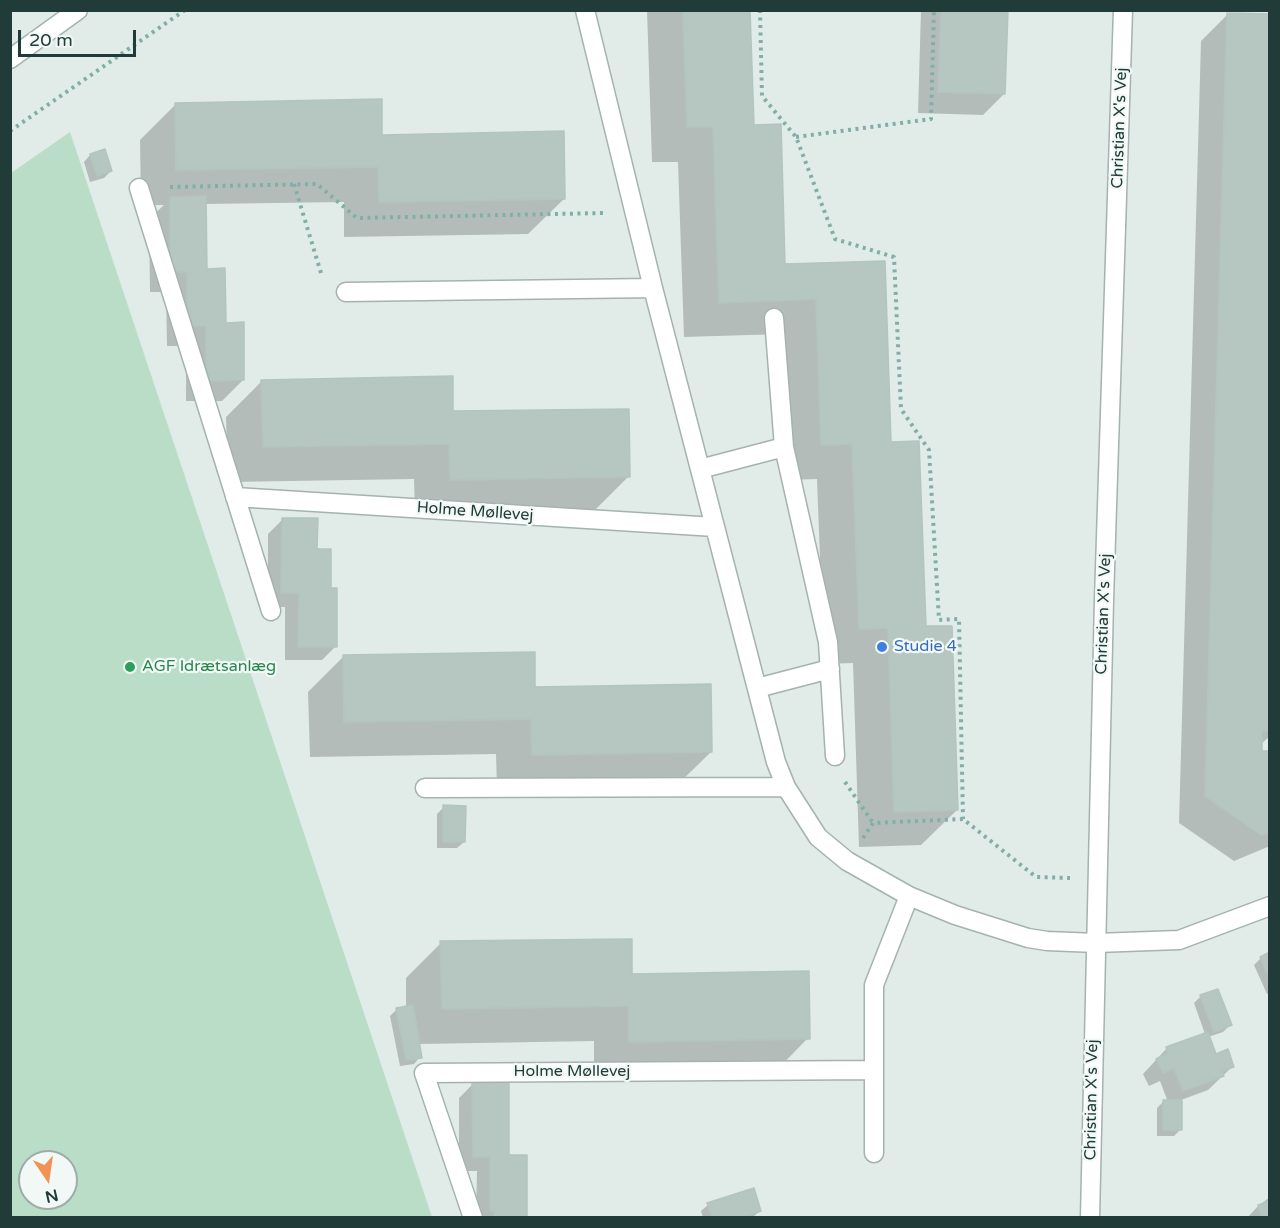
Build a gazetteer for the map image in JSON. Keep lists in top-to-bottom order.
{
  "streets": {
    "street": ["Christian X's Vej", "Holme Møllevej"]
  },
  "places": ["Studie 4", "AGF Idrætsanlæg"],
  "scale_bar": "20 m",
  "north": "bottom"
}
